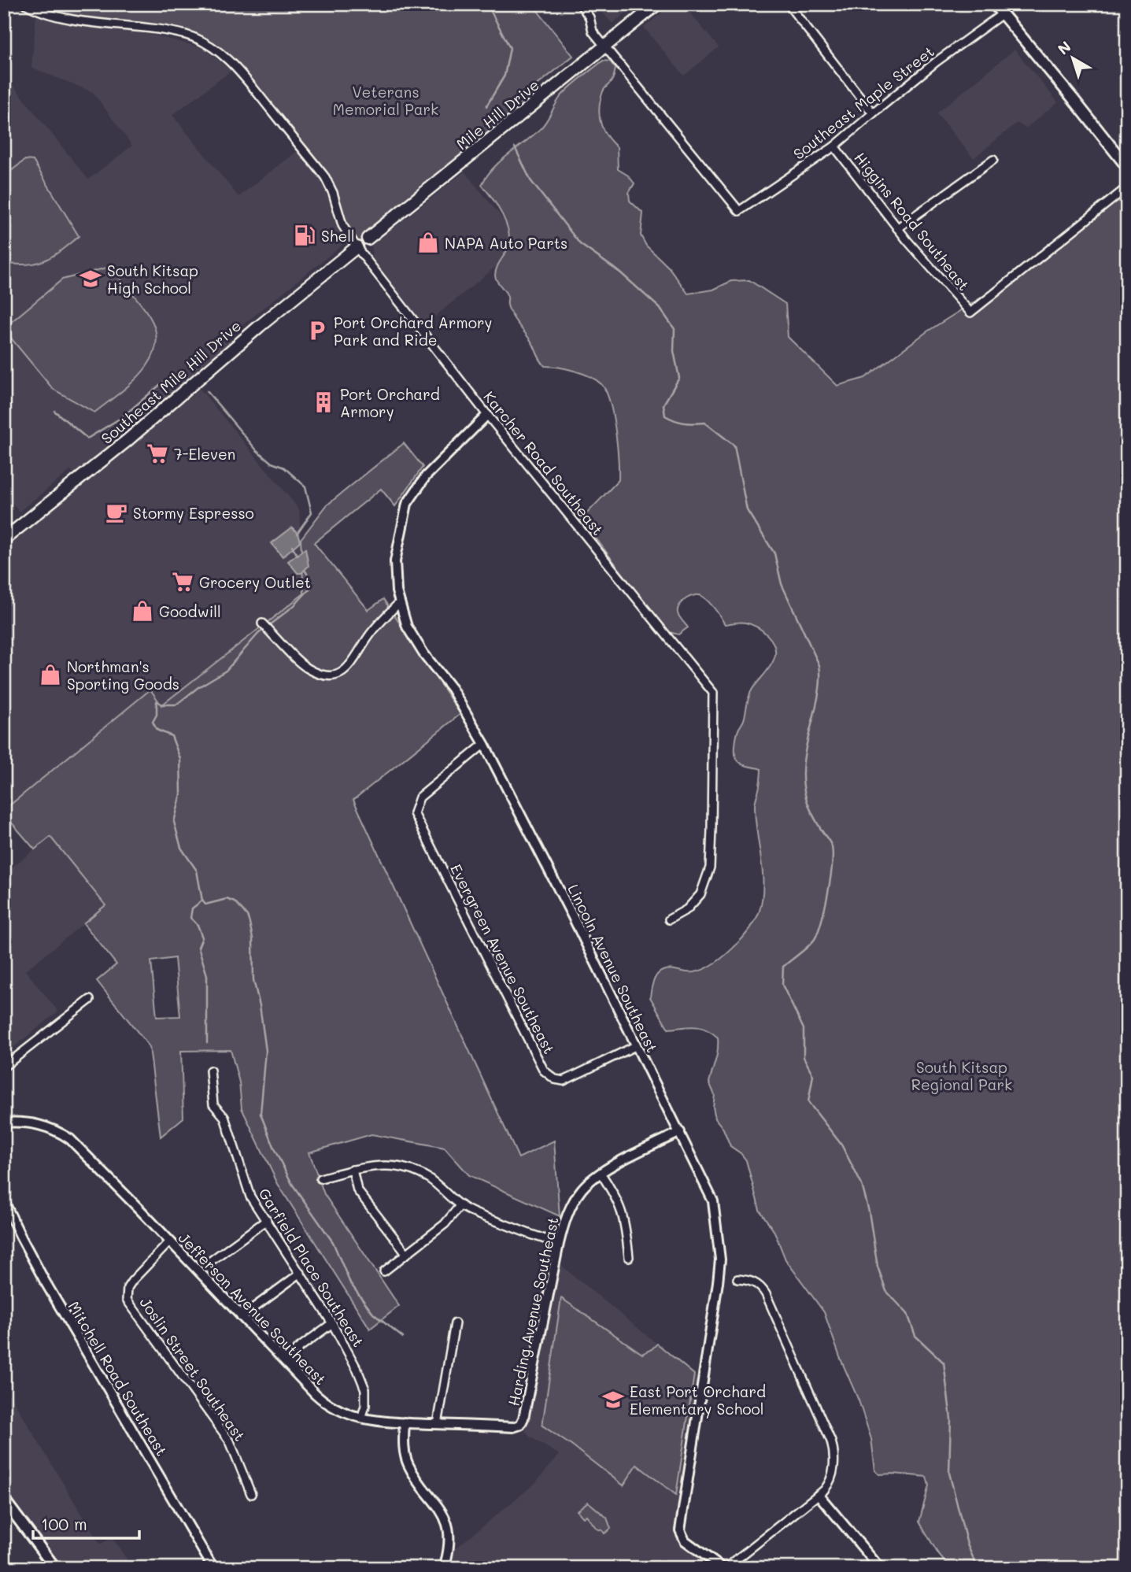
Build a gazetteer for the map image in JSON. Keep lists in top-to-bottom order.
{
  "streets": {
    "main road": ["Mile Hill Drive", "Southeast Mile Hill Drive"],
    "street": [
      "Southeast Maple Street",
      "Higgins Road Southeast",
      "Karcher Road Southeast",
      "Evergreen Avenue Southeast",
      "Lincoln Avenue Southeast",
      "Garfield Place Southeast",
      "Jefferson Avenue Southeast",
      "Harding Avenue Southeast",
      "Joslin Street Southeast",
      "Mitchell Road Southeast"
    ]
  },
  "crossings": [
    ["Southeast Maple Street", "Mile Hill Drive"],
    ["Southeast Maple Street", "Higgins Road Southeast"],
    ["Mile Hill Drive", "Southeast Mile Hill Drive"],
    ["Mile Hill Drive", "Karcher Road Southeast"],
    ["Southeast Mile Hill Drive", "Karcher Road Southeast"],
    ["Karcher Road Southeast", "Lincoln Avenue Southeast"],
    ["Evergreen Avenue Southeast", "Lincoln Avenue Southeast"],
    ["Lincoln Avenue Southeast", "Harding Avenue Southeast"],
    ["Garfield Place Southeast", "Jefferson Avenue Southeast"],
    ["Jefferson Avenue Southeast", "Harding Avenue Southeast"],
    ["Jefferson Avenue Southeast", "Joslin Street Southeast"]
  ],
  "parks": ["Veterans Memorial Park", "South Kitsap Regional Park"],
  "places": {
    "fuel station": ["Shell"],
    "shop": ["NAPA Auto Parts", "Goodwill", "Northman's Sporting Goods"],
    "school or university": ["South Kitsap High School", "East Port Orchard Elementary School"],
    "parking": ["Port Orchard Armory Park and Ride"],
    "building": ["Port Orchard Armory"],
    "supermarket": ["7-Eleven", "Grocery Outlet"],
    "cafe": ["Stormy Espresso"]
  },
  "scale_bar": "100 m",
  "north": "top left"
}
